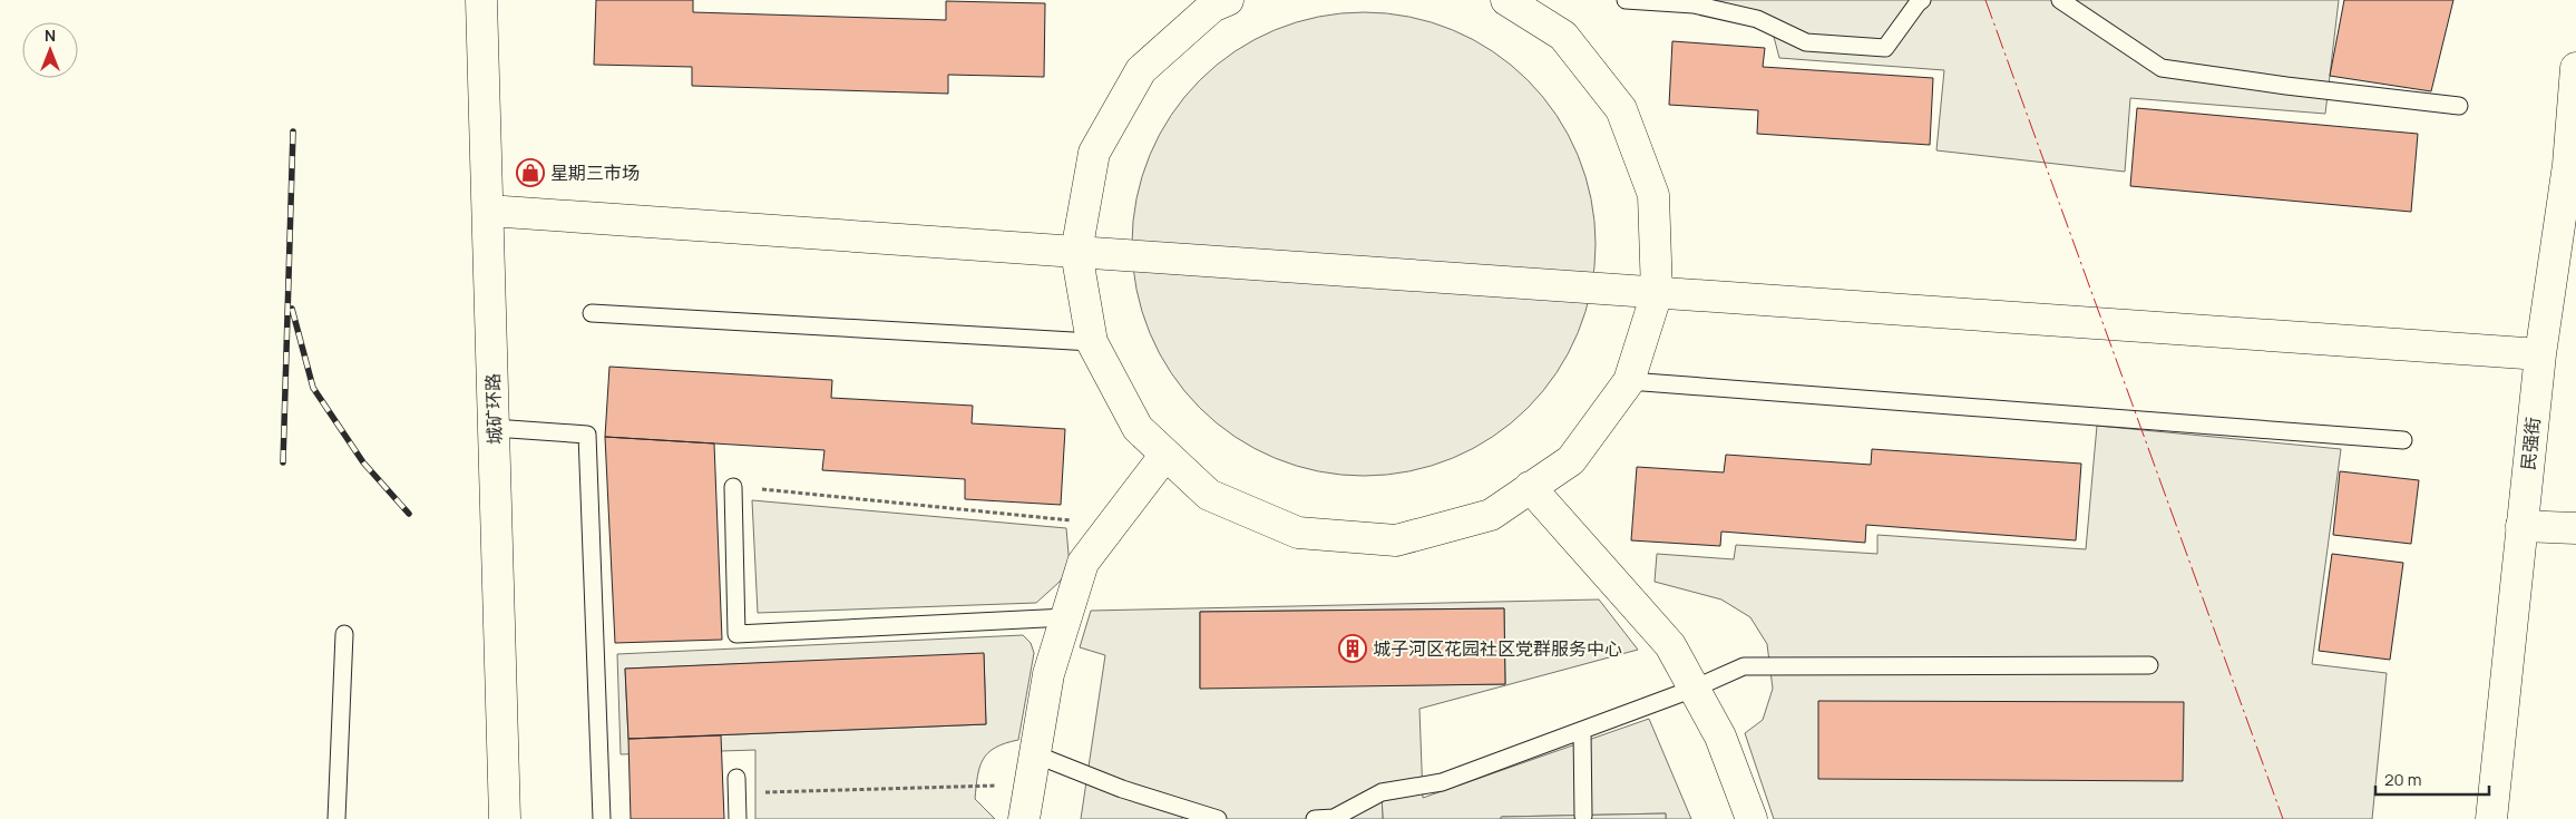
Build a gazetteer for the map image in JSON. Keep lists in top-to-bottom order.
{
  "streets": {
    "street": ["城矿环路", "民强街"]
  },
  "places": {
    "shop": ["星期三市场"],
    "building": ["城子河区花园社区党群服务中心"]
  },
  "scale_bar": "20 m",
  "north": "top"
}
